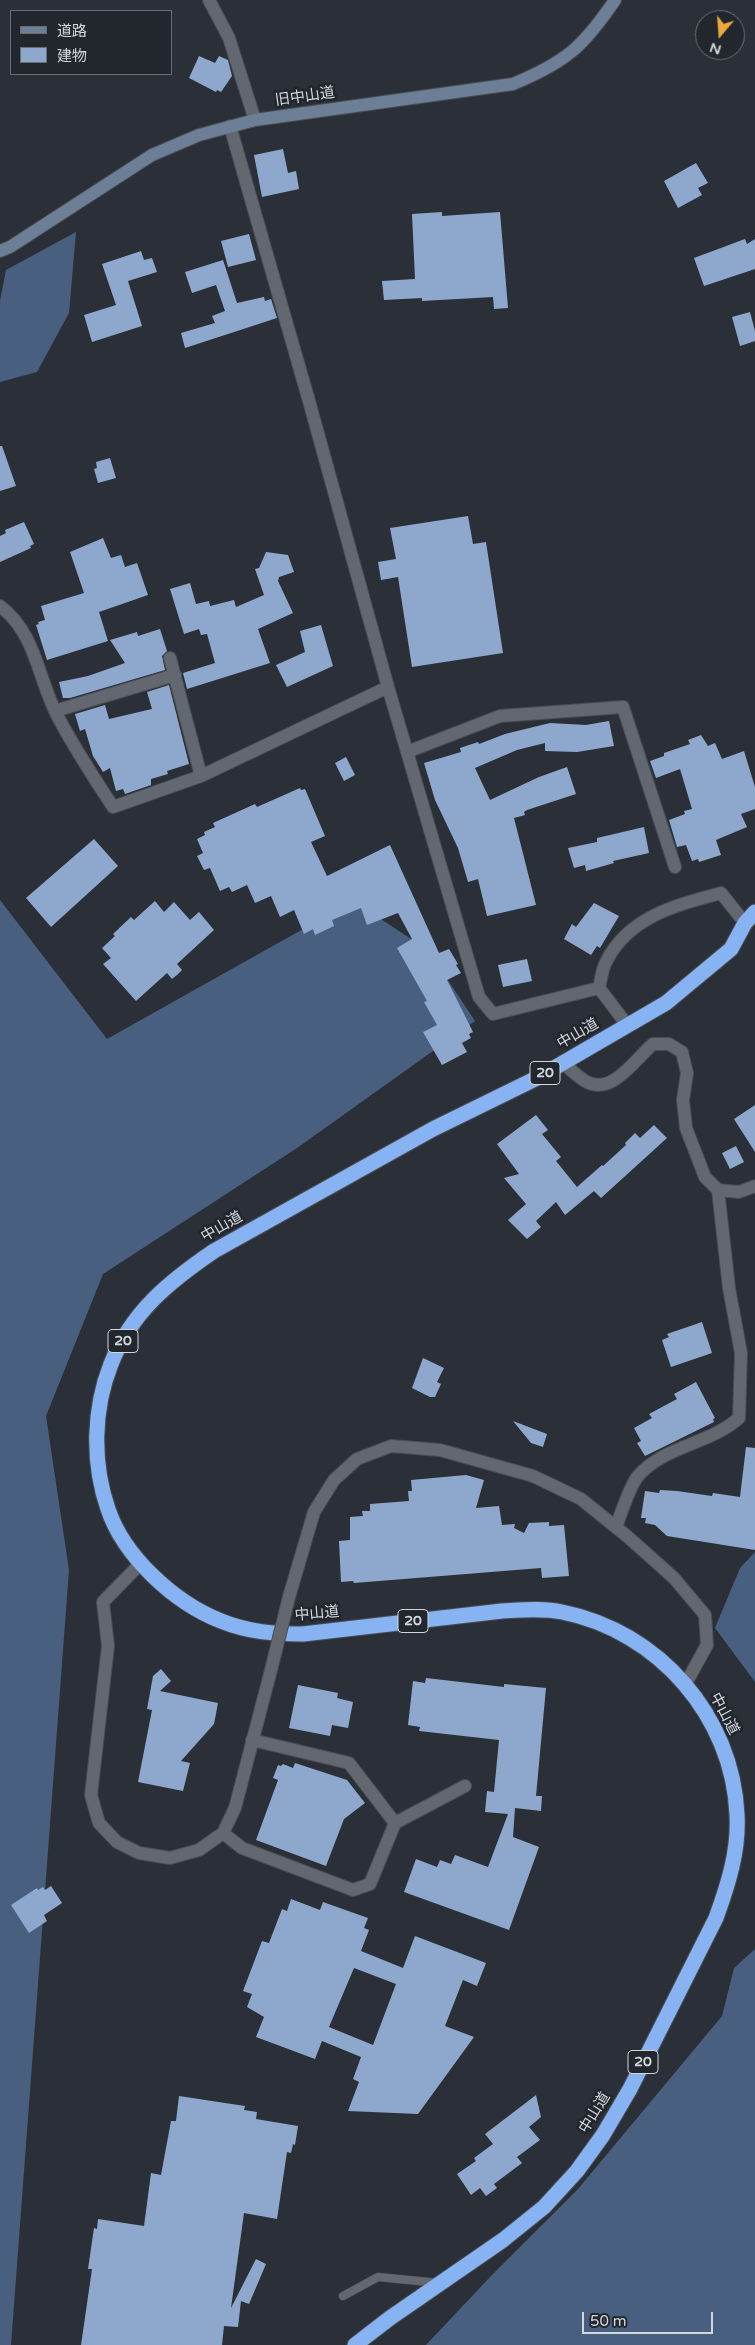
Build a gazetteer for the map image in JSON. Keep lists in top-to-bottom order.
{
  "streets": {
    "highway": ["中山道", "20"],
    "street": ["旧中山道"]
  },
  "legend": ["道路", "建物"],
  "scale_bar": "50 m",
  "north": "bottom"
}
